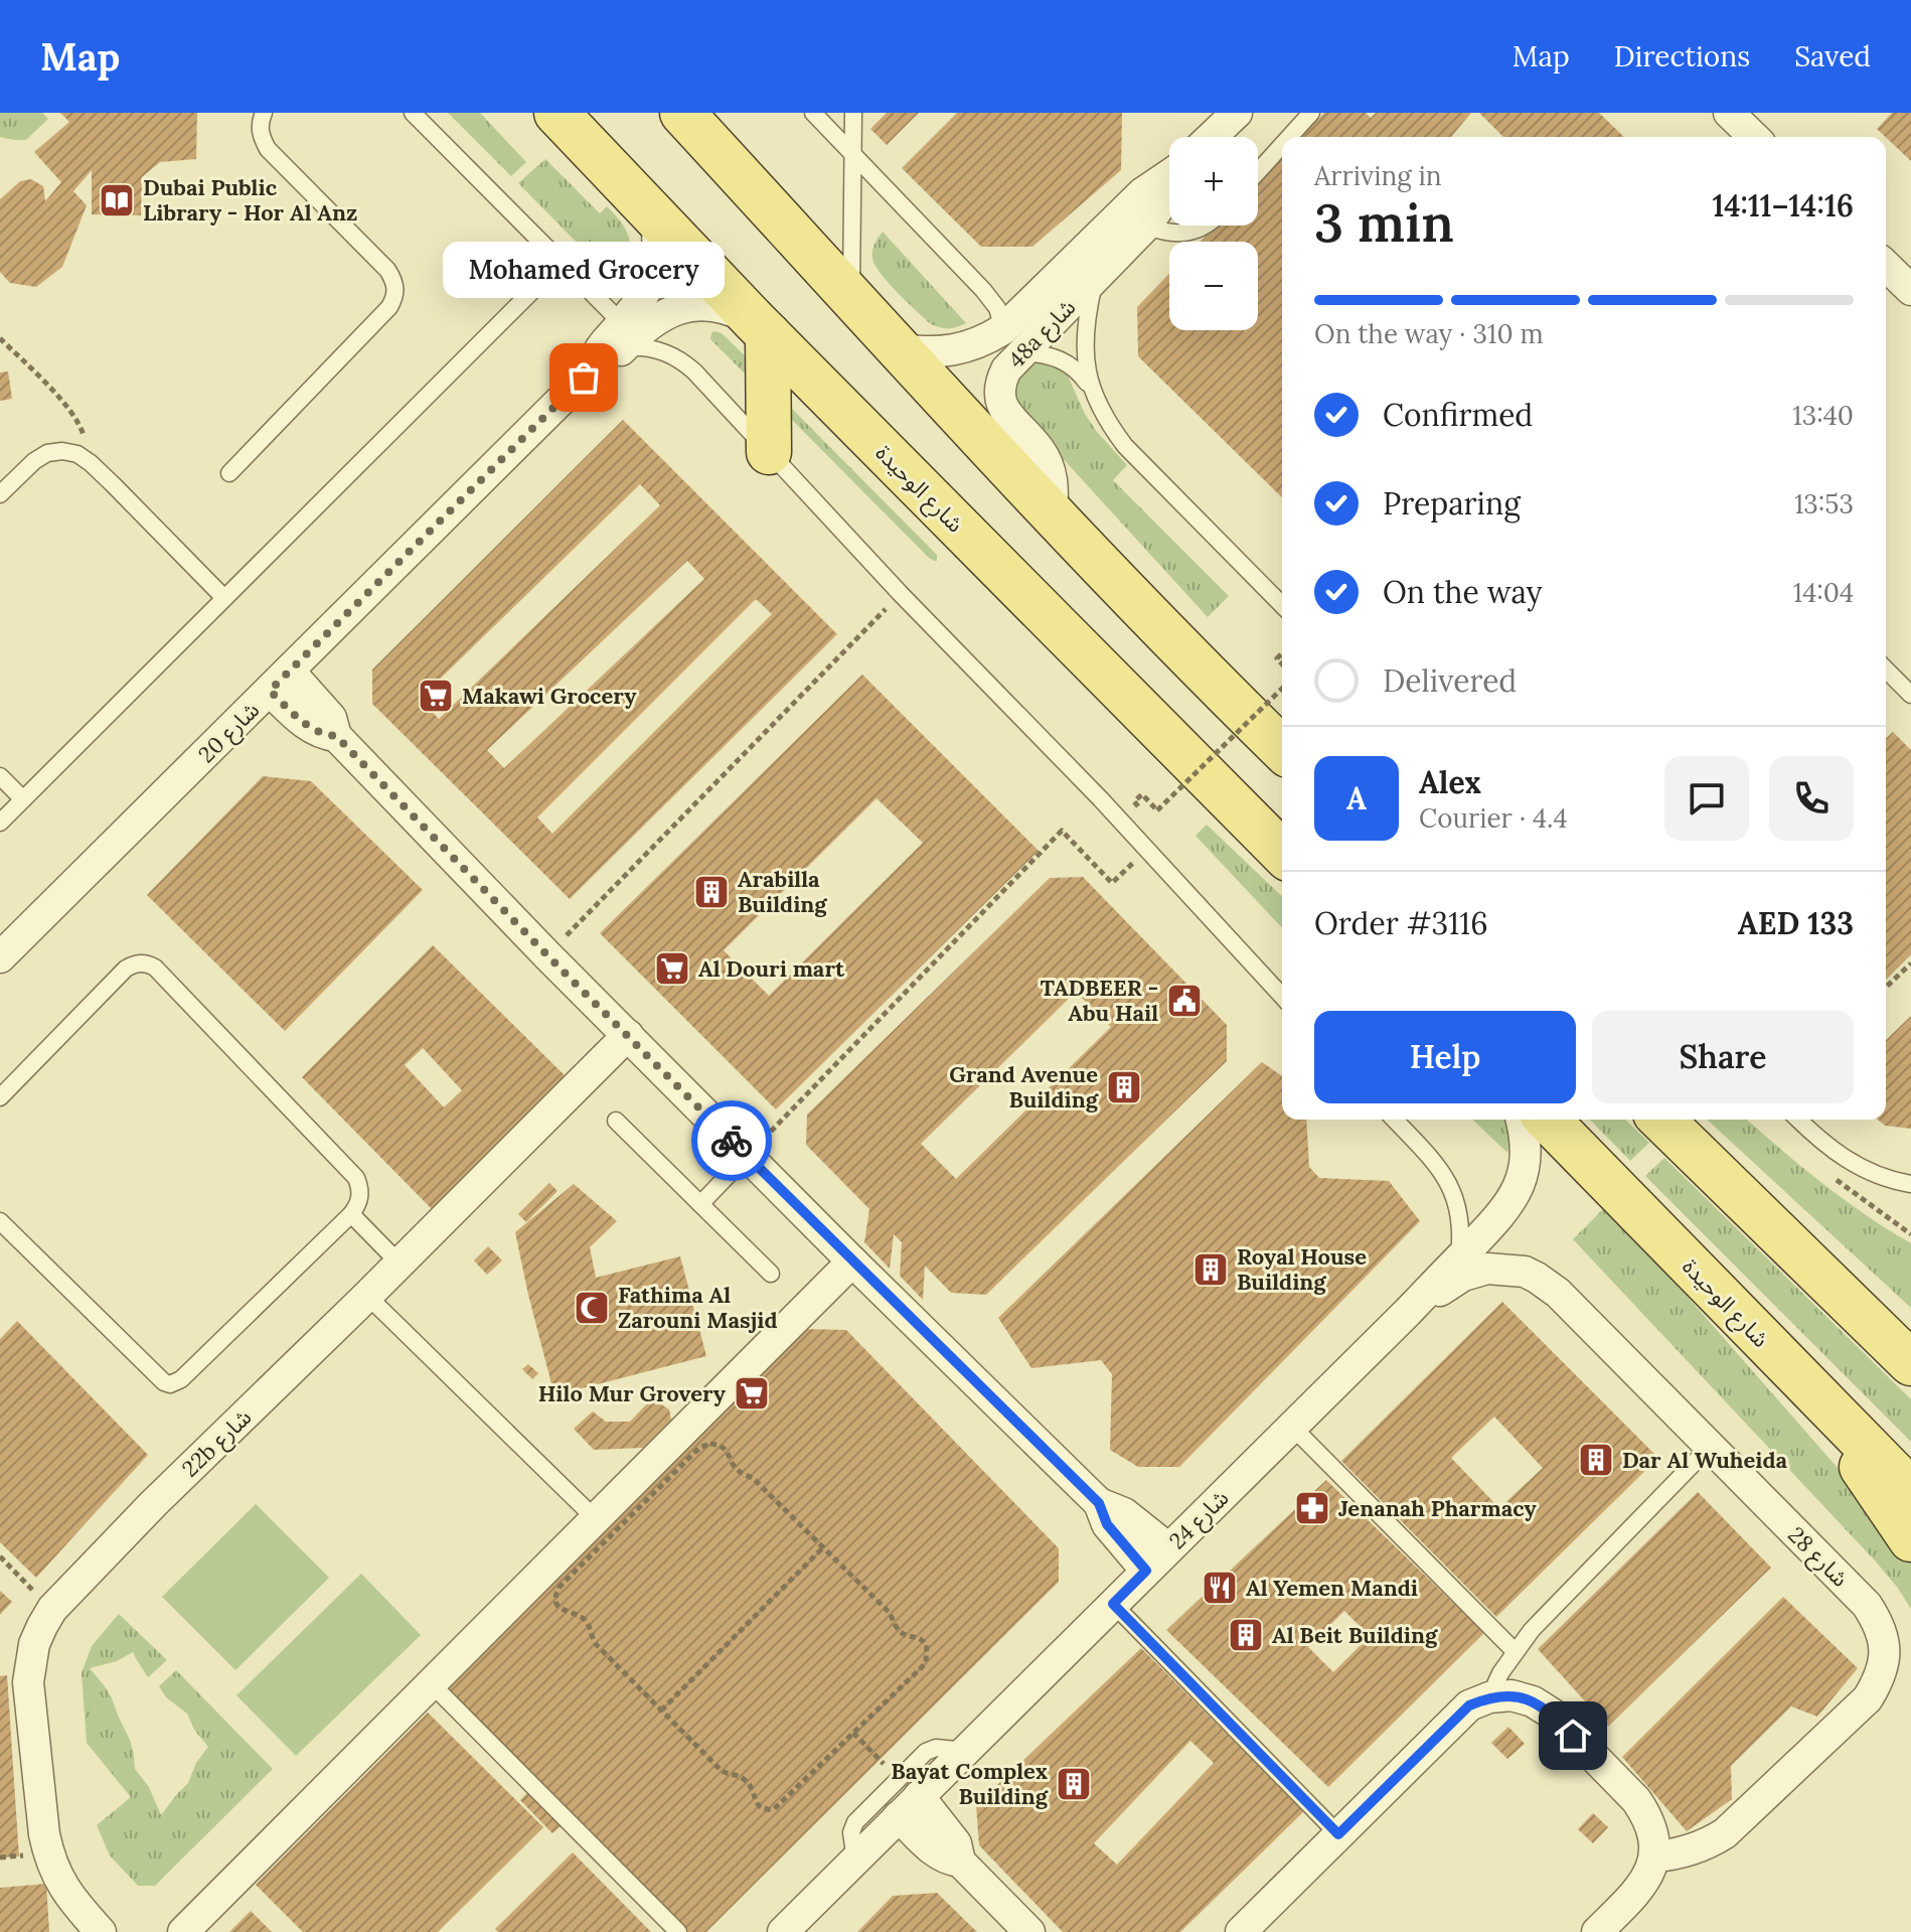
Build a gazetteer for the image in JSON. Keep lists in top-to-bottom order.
{
  "streets": {
    "main road": ["شارع الوحيدة"],
    "street": [
      "48a شارع",
      "شارع 20",
      "22b شارع",
      "شارع 24",
      "شارع 28"
    ]
  },
  "crossings": [
    ["شارع الوحيدة", "شارع 20"],
    ["شارع 24", "شارع 28"]
  ],
  "places": {
    "library": ["Dubai Public Library - Hor Al Anz"],
    "other": ["Mohamed Grocery"],
    "supermarket": ["Makawi Grocery", "Al Douri mart", "Hilo Mur Grovery"],
    "building": [
      "Arabilla Building",
      "Grand Avenue Building",
      "Royal House Building",
      "Dar Al Wuheida",
      "Al Beit Building",
      "Bayat Complex Building"
    ],
    "public building": ["TADBEER - Abu Hail"],
    "mosque": ["Fathima Al Zarouni Masjid"],
    "pharmacy": ["Jenanah Pharmacy"],
    "restaurant": ["Al Yemen Mandi"]
  },
  "page": {
    "header": "Map",
    "nav": ["Map", "Directions", "Saved"],
    "map_buttons": ["+", "−"],
    "heading": ["3 min", "Arriving in", "14:11–14:16"],
    "panel": [
      "Alex",
      "Courier · 4.4",
      "Order #3116",
      "AED 133"
    ],
    "bubble": "Mohamed Grocery",
    "bar": "On the way · 310 m",
    "list": [
      ["Confirmed", "13:40"],
      ["Preparing", "13:53"],
      ["On the way", "14:04"],
      "Delivered"
    ],
    "round": "A",
    "buttons": ["Help", "Share"]
  }
}
